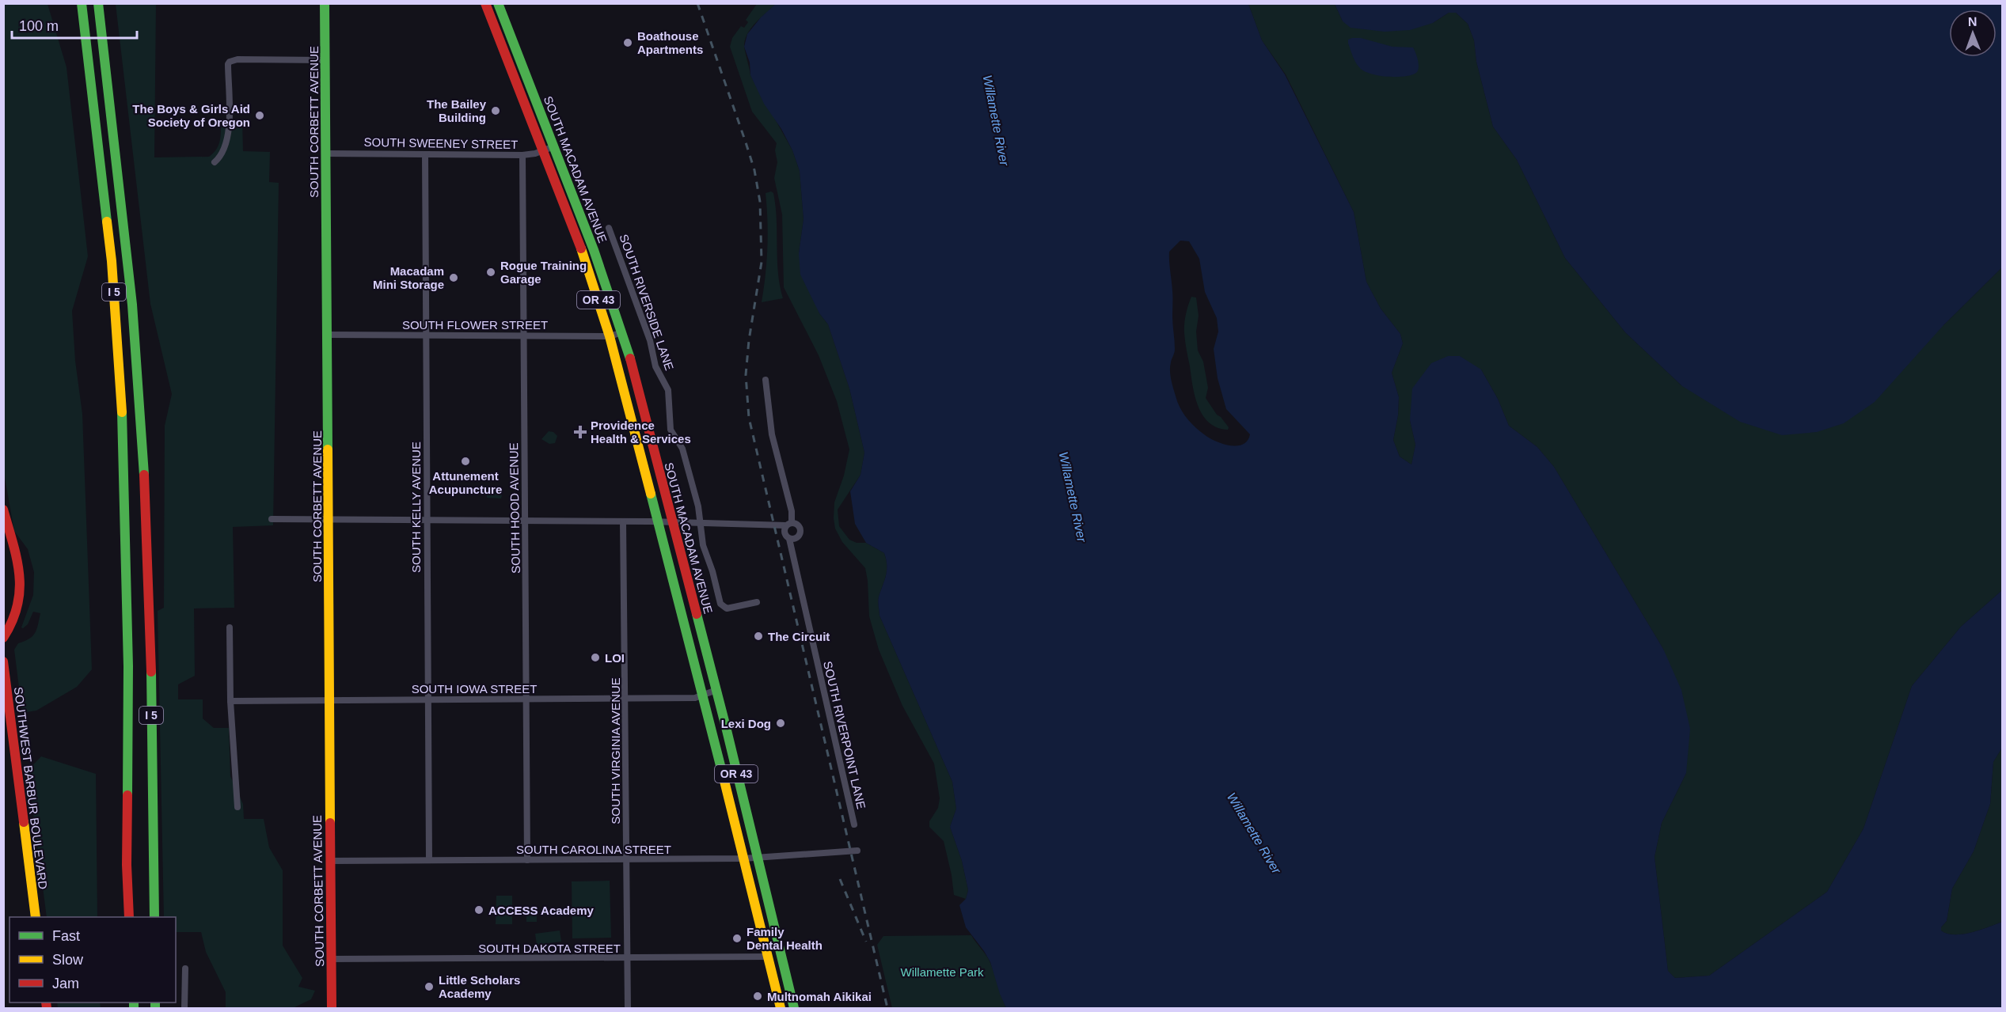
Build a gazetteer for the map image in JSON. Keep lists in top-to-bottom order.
{
  "streets": {
    "main road": [
      "SOUTH CORBETT AVENUE",
      "SOUTH MACADAM AVENUE",
      "I 5",
      "OR 43",
      "SOUTHWEST BARBUR BOULEVARD"
    ],
    "street": [
      "SOUTH SWEENEY STREET",
      "SOUTH RIVERSIDE LANE",
      "SOUTH FLOWER STREET",
      "SOUTH KELLY AVENUE",
      "SOUTH HOOD AVENUE",
      "SOUTH IOWA STREET",
      "SOUTH RIVERPOINT LANE",
      "SOUTH VIRGINIA AVENUE",
      "SOUTH CAROLINA STREET",
      "SOUTH DAKOTA STREET"
    ]
  },
  "crossings": [
    ["SOUTH CORBETT AVENUE", "SOUTH SWEENEY STREET"],
    ["SOUTH CORBETT AVENUE", "SOUTH FLOWER STREET"],
    ["SOUTH CORBETT AVENUE", "SOUTH IOWA STREET"],
    ["SOUTH CORBETT AVENUE", "SOUTH CAROLINA STREET"],
    ["SOUTH CORBETT AVENUE", "SOUTH DAKOTA STREET"],
    ["SOUTH SWEENEY STREET", "SOUTH MACADAM AVENUE"],
    ["SOUTH SWEENEY STREET", "SOUTH KELLY AVENUE"],
    ["SOUTH SWEENEY STREET", "SOUTH HOOD AVENUE"],
    ["SOUTH MACADAM AVENUE", "SOUTH FLOWER STREET"],
    ["SOUTH MACADAM AVENUE", "SOUTH IOWA STREET"],
    ["SOUTH MACADAM AVENUE", "SOUTH CAROLINA STREET"],
    ["SOUTH MACADAM AVENUE", "SOUTH DAKOTA STREET"],
    ["SOUTH FLOWER STREET", "SOUTH KELLY AVENUE"],
    ["SOUTH FLOWER STREET", "SOUTH HOOD AVENUE"],
    ["SOUTH KELLY AVENUE", "SOUTH IOWA STREET"],
    ["SOUTH KELLY AVENUE", "SOUTH CAROLINA STREET"],
    ["SOUTH HOOD AVENUE", "SOUTH IOWA STREET"],
    ["SOUTH HOOD AVENUE", "SOUTH CAROLINA STREET"],
    ["SOUTH IOWA STREET", "SOUTH VIRGINIA AVENUE"],
    ["SOUTH VIRGINIA AVENUE", "SOUTH CAROLINA STREET"],
    ["SOUTH VIRGINIA AVENUE", "SOUTH DAKOTA STREET"]
  ],
  "water": ["Willamette River"],
  "parks": ["Willamette Park"],
  "places": {
    "other": [
      "Boathouse Apartments",
      "The Bailey Building",
      "The Boys & Girls Aid Society of Oregon",
      "Rogue Training Garage",
      "Macadam Mini Storage",
      "Attunement Acupuncture",
      "The Circuit",
      "LOI",
      "Lexi Dog",
      "ACCESS Academy",
      "Family Dental Health",
      "Little Scholars Academy",
      "Multnomah Aikikai"
    ],
    "health": ["Providence Health & Services"]
  },
  "legend": ["Fast", "Slow", "Jam"],
  "scale_bar": "100 m",
  "north": "top"
}
